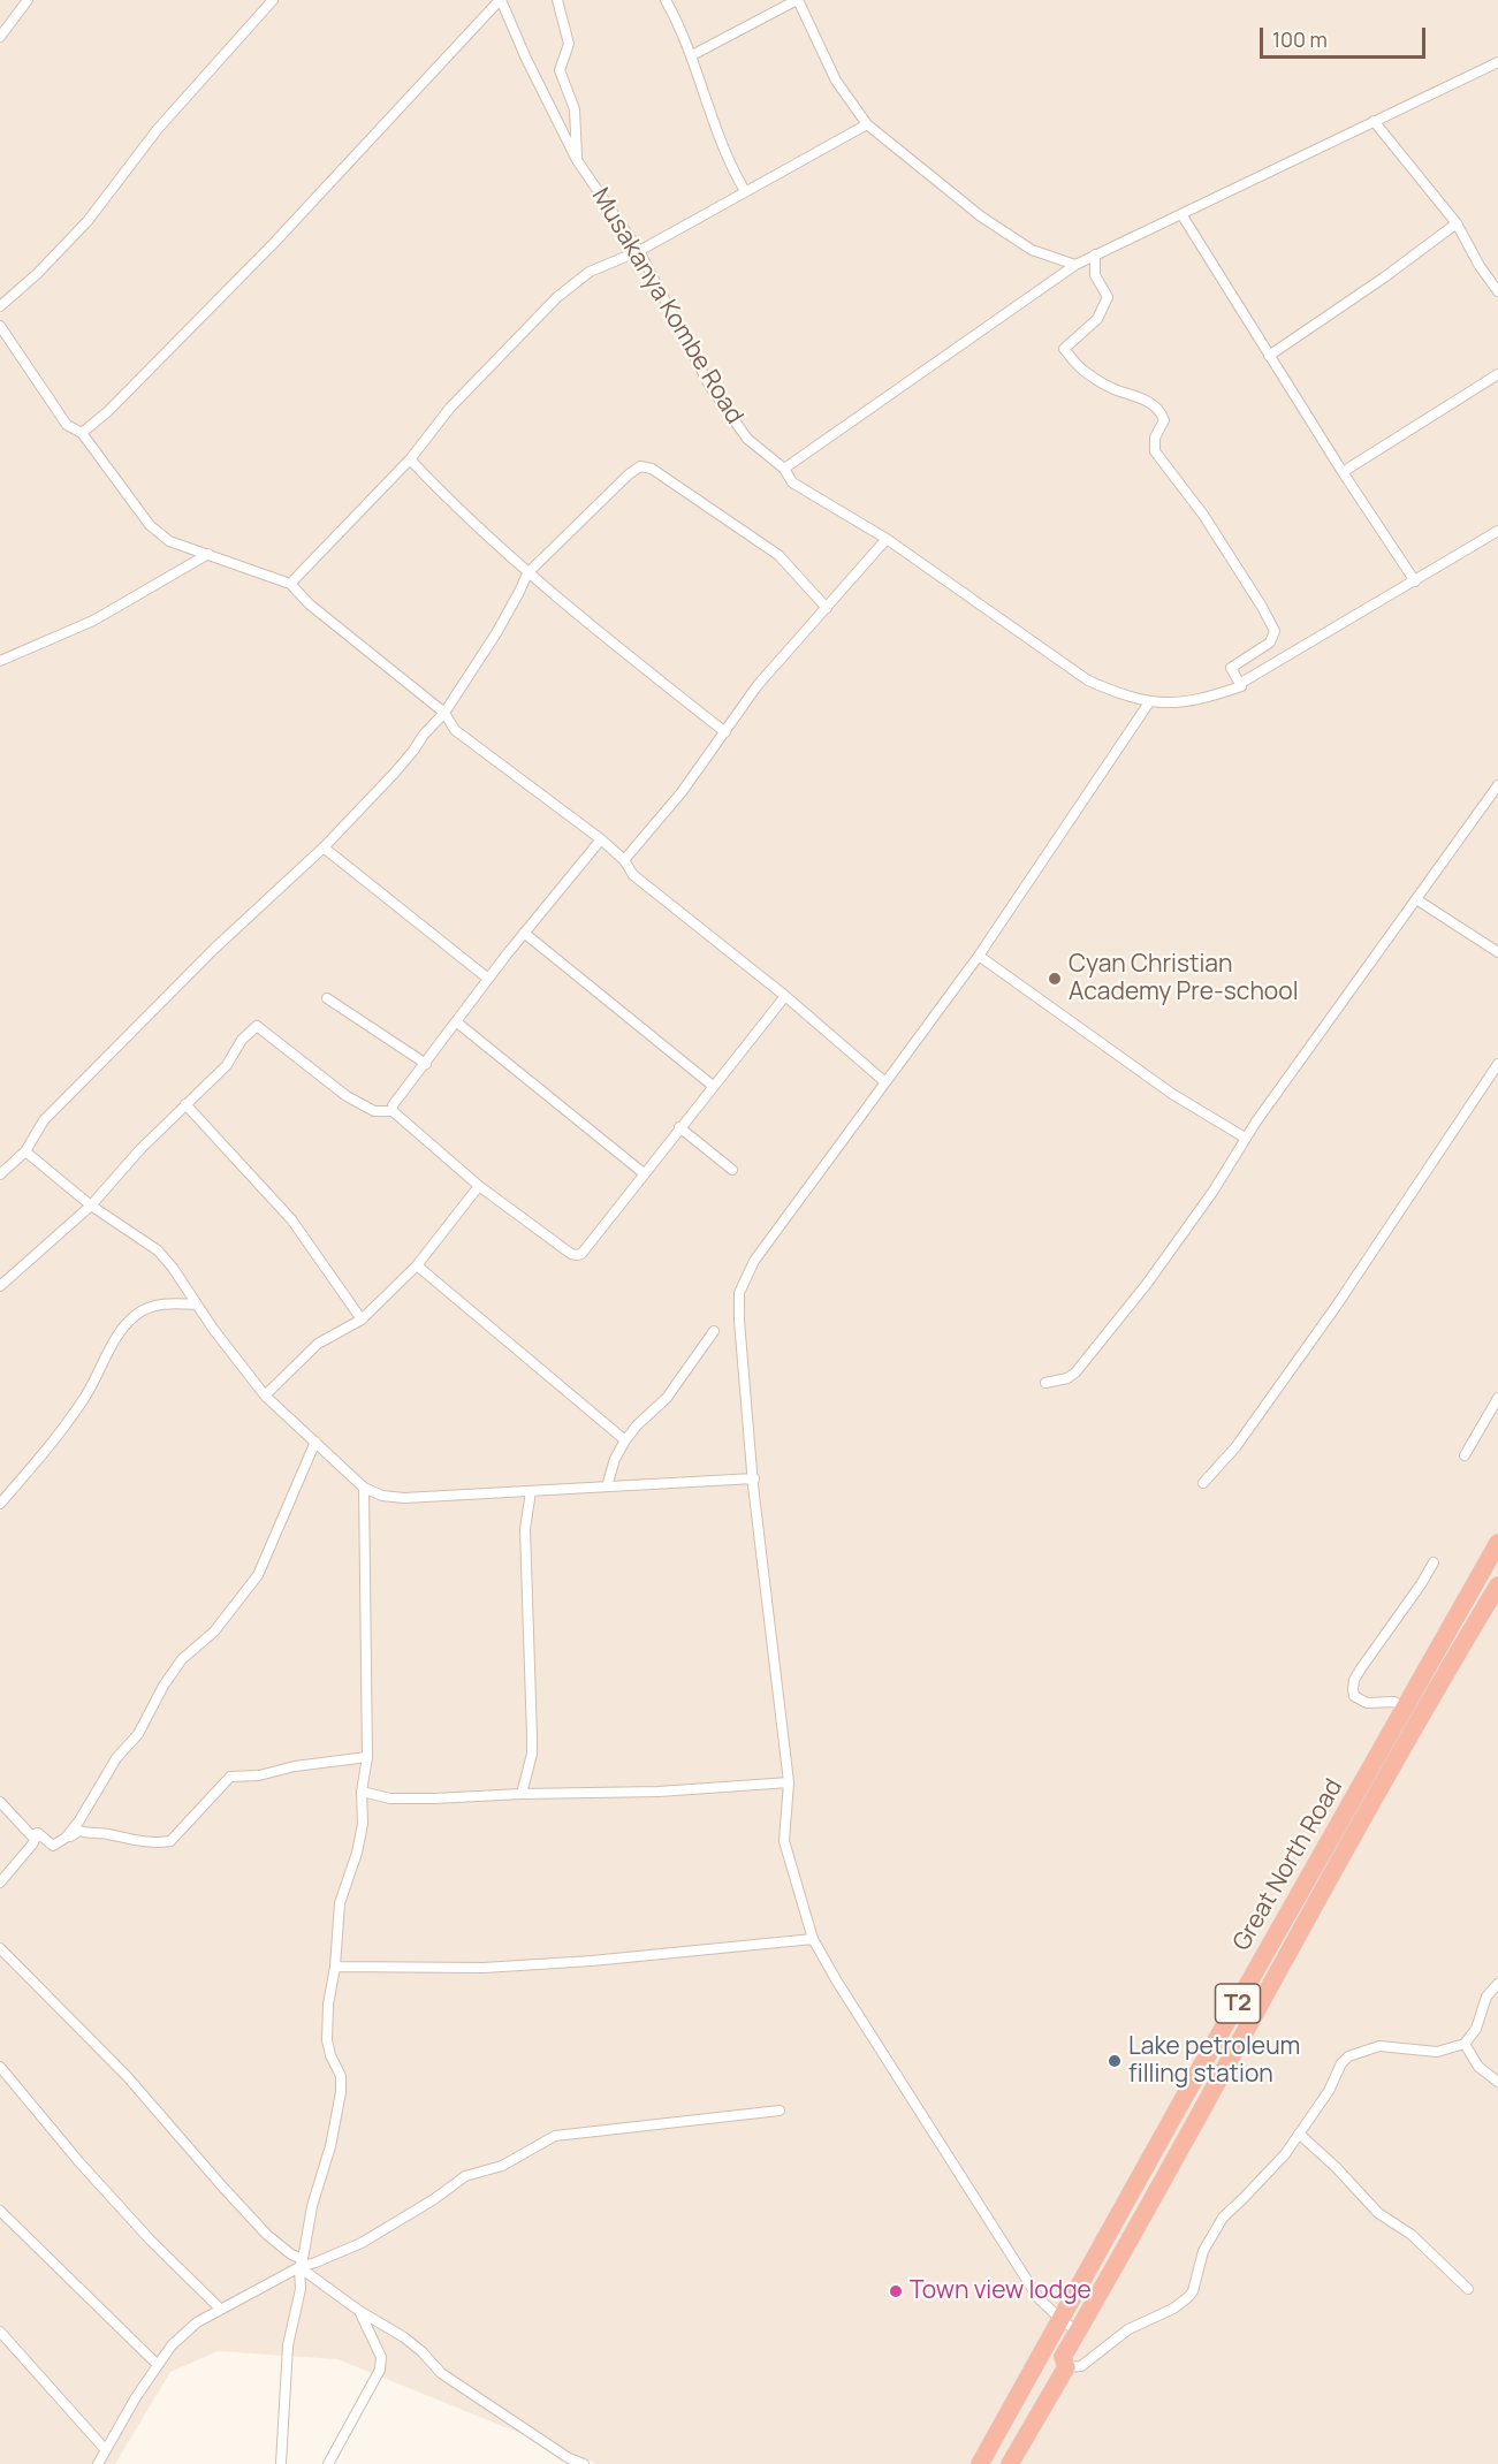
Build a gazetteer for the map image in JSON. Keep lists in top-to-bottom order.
{
  "streets": {
    "highway": ["Great North Road", "T2"],
    "street": ["Musakanya Kombe Road"]
  },
  "places": ["Cyan Christian Academy Pre-school", "Lake petroleum filling station", "Town view lodge"],
  "scale_bar": "100 m"
}
